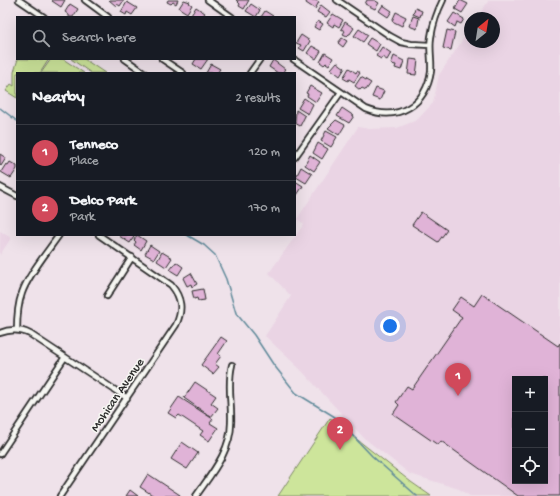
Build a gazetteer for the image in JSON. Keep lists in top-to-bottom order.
{
  "streets": {
    "street": ["Mohican Avenue"]
  },
  "north": "top right",
  "page": {
    "search": "Search here",
    "heading": ["Nearby", "2 results"],
    "list": [
      {
        "mark": "1",
        "name": "Tenneco",
        "note": "Place",
        "value": "120 m"
      },
      {
        "mark": "2",
        "name": "Delco Park",
        "note": "Park",
        "value": "170 m"
      }
    ],
    "pins": ["1", "2"],
    "map_buttons": ["+", "−"]
  }
}
